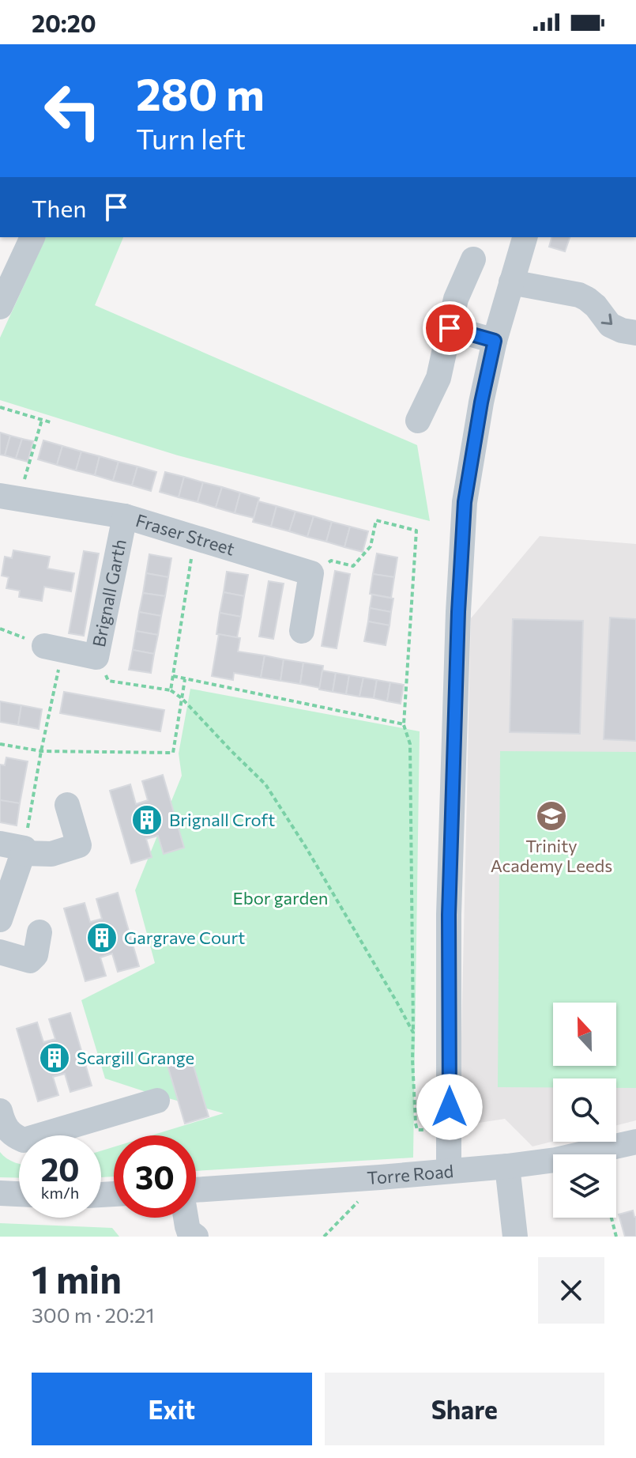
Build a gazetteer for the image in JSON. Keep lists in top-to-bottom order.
{
  "streets": {
    "street": ["Fraser Street", "Brignall Garth", "Torre Road"]
  },
  "crossings": [
    ["Fraser Street", "Brignall Garth"]
  ],
  "parks": ["Ebor garden"],
  "places": {
    "school or university": ["Trinity Academy Leeds"],
    "building": ["Brignall Croft", "Gargrave Court", "Scargill Grange"]
  },
  "north": "top",
  "page": {
    "status": "20:20",
    "turn": ["280 m", "Turn left"],
    "then": "Then",
    "speed": "20 km/h",
    "limit": "30",
    "heading": ["1 min", "300 m · 20:21"],
    "buttons": ["Exit", "Share"]
  }
}
